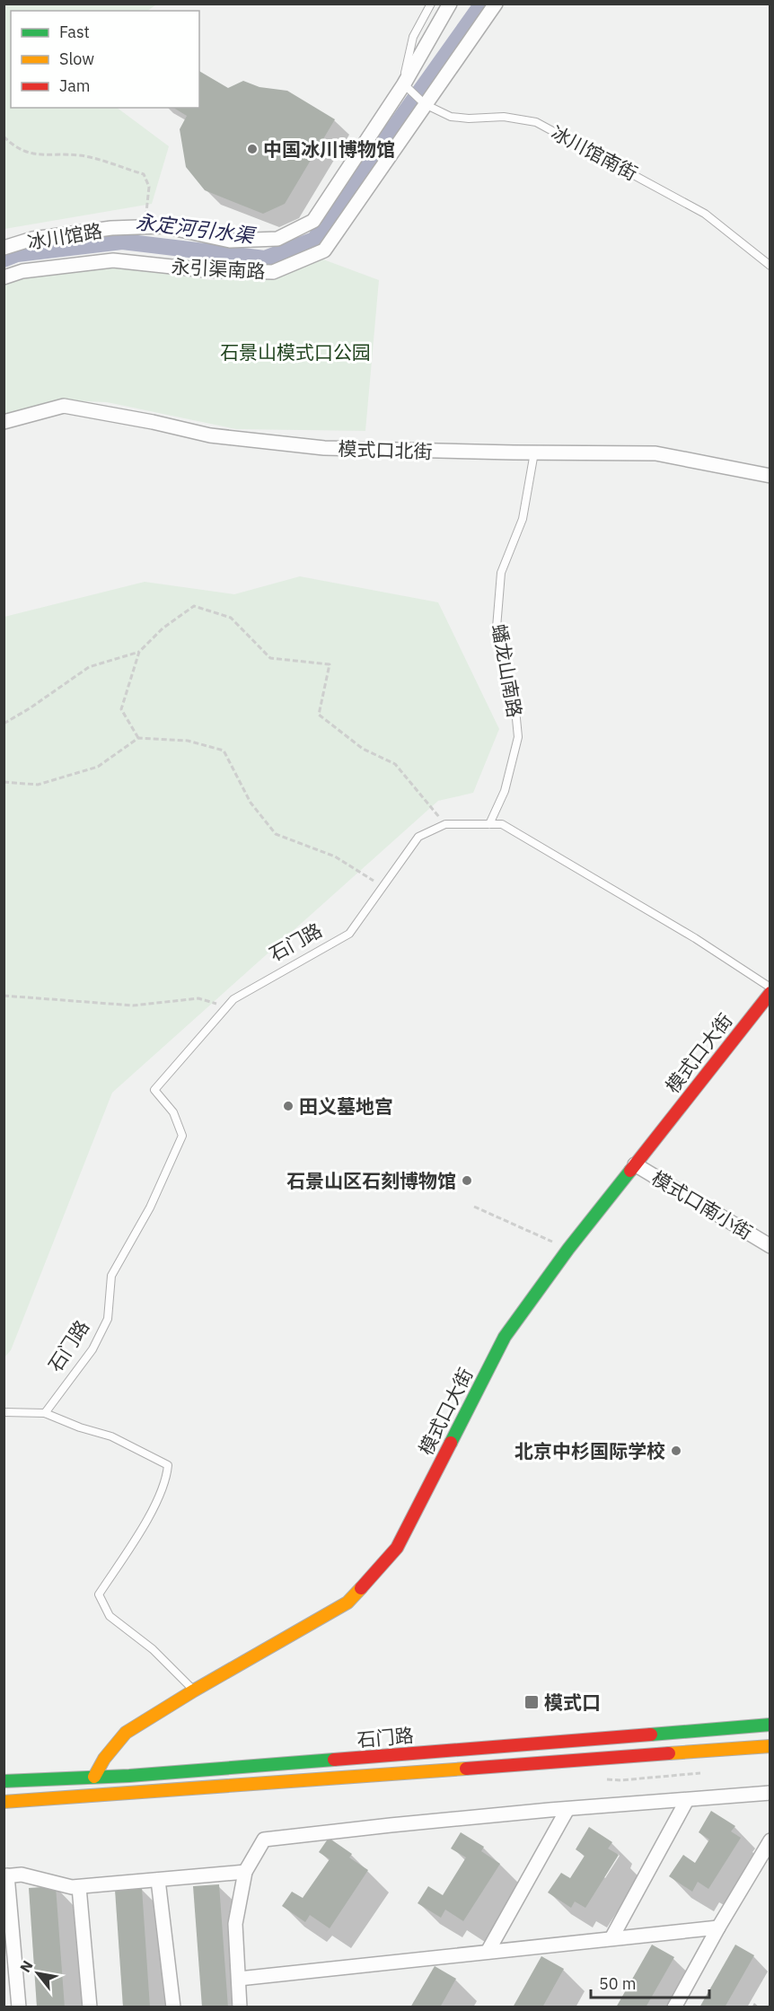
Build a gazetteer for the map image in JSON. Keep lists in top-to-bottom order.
{
  "streets": {
    "main road": ["石门路", "模式口大街"],
    "street": [
      "冰川馆路",
      "永引渠南路",
      "模式口北街",
      "模式口南小街"
    ],
    "lane": ["冰川馆南街", "蟠龙山南路"]
  },
  "crossings": [
    ["冰川馆南街", "冰川馆路"],
    ["冰川馆南街", "永引渠南路"],
    ["模式口北街", "蟠龙山南路"],
    ["蟠龙山南路", "石门路"],
    ["石门路", "模式口大街"],
    ["模式口大街", "模式口南小街"]
  ],
  "water": ["永定河引水渠"],
  "parks": ["石景山模式口公园"],
  "places": {
    "other": [
      "中国冰川博物馆",
      "田义墓地宫",
      "石景山区石刻博物馆",
      "北京中杉国际学校"
    ],
    "transit": ["模式口"]
  },
  "legend": ["Fast", "Slow", "Jam"],
  "scale_bar": "50 m",
  "north": "top left"
}
